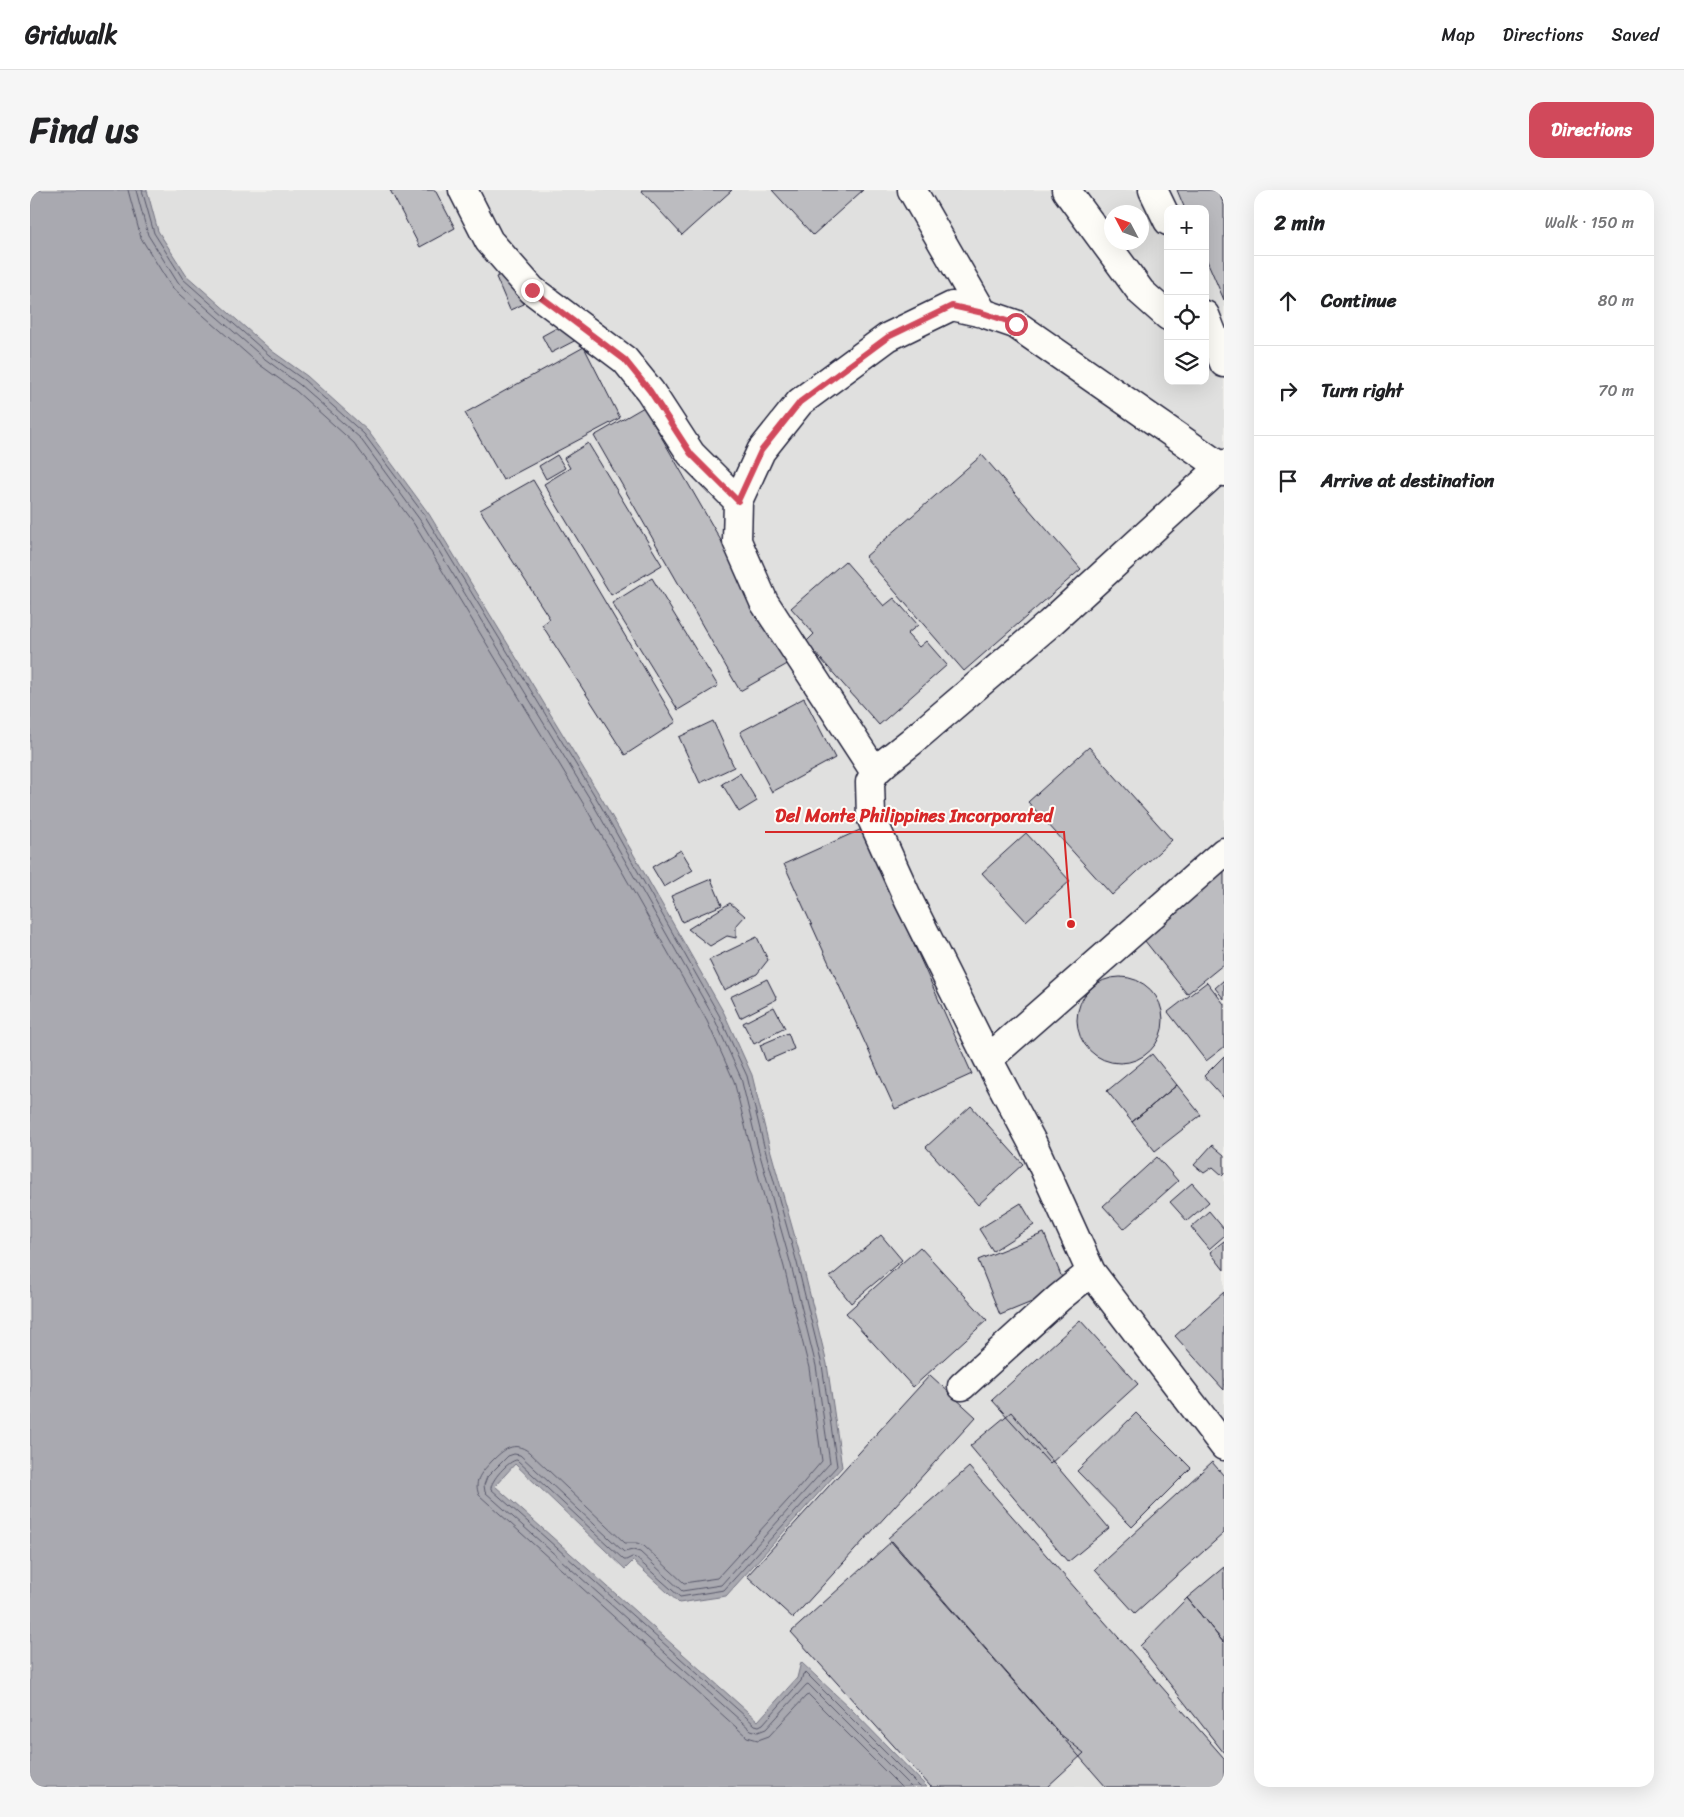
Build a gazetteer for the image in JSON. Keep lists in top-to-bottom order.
{
  "places": ["Del Monte Philippines Incorporated"],
  "north": "top left",
  "page": {
    "header": "Gridwalk",
    "nav": ["Map", "Directions", "Saved"],
    "title": "Find us",
    "buttons": "Directions",
    "heading": ["2 min", "Walk · 150 m"],
    "map_buttons": ["+", "−"],
    "list": [
      ["Continue", "80 m"],
      ["Turn right", "70 m"],
      "Arrive at destination"
    ]
  }
}
